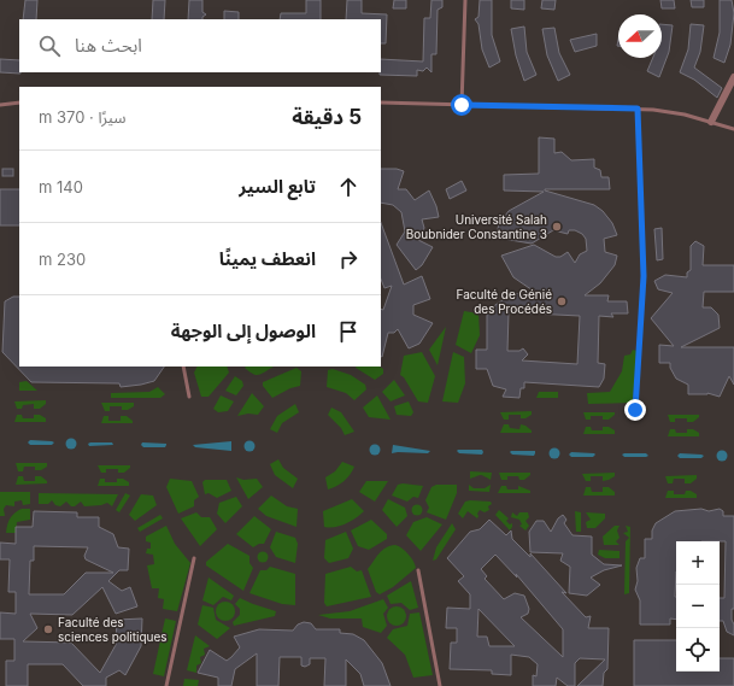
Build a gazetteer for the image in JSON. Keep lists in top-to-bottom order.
{
  "places": ["Université Salah Boubnider Constantine 3", "Faculté de Génié des Procédés", "Faculté des sciences politiques"],
  "north": "left",
  "page": {
    "search": "ابحث هنا",
    "heading": ["5 دقيقة", "سيرًا · 370 m"],
    "list": [
      ["تابع السير", "140 m"],
      ["انعطف يمينًا", "230 m"],
      "الوصول إلى الوجهة"
    ],
    "map_buttons": ["+", "−"]
  }
}
